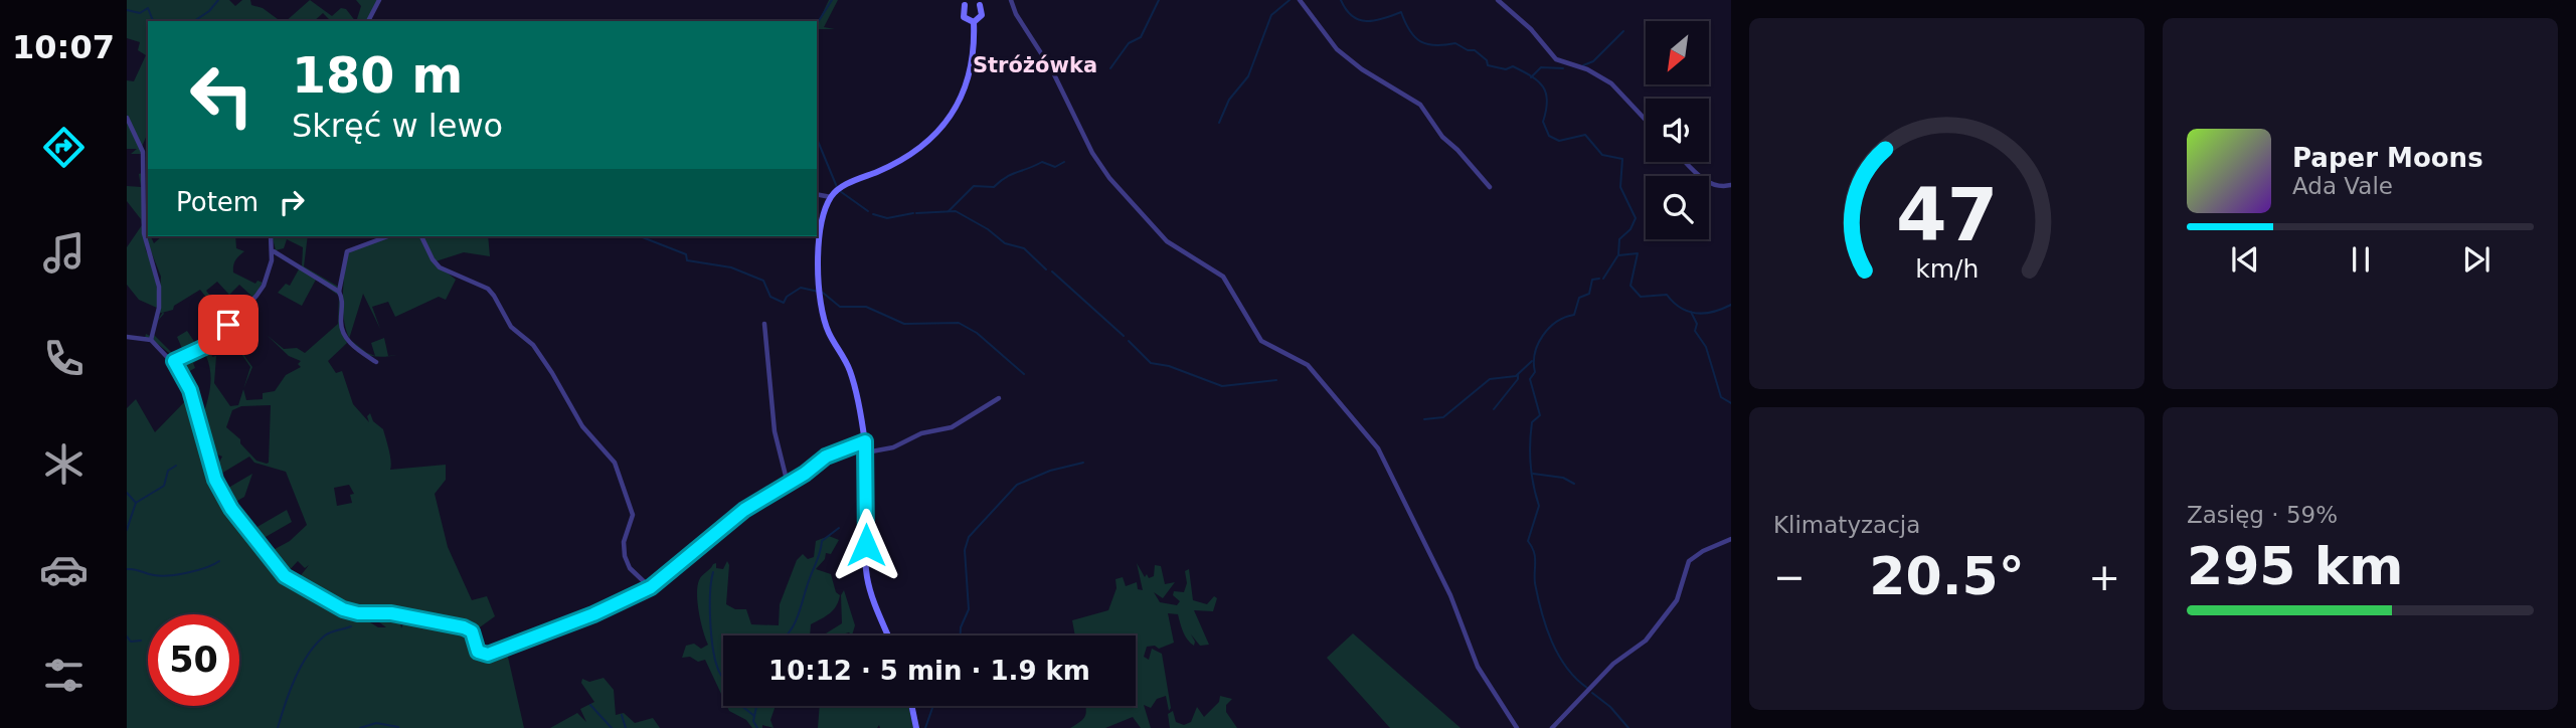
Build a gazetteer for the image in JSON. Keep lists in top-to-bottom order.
{
  "districts": ["Stróżówka"],
  "north": "bottom left",
  "page": {
    "tabs": "10:07",
    "turn": ["180 m", "Skręć w lewo"],
    "song": ["Paper Moons", "Ada Vale"],
    "then": "Potem",
    "tile": [
      "Klimatyzacja",
      ["Zasięg · 59%", "295 km"]
    ],
    "heat": ["−", "20.5°", "+"],
    "limit": "50",
    "trip": "10:12 · 5 min · 1.9 km",
    "gauge": ["47", "km/h"]
  }
}
